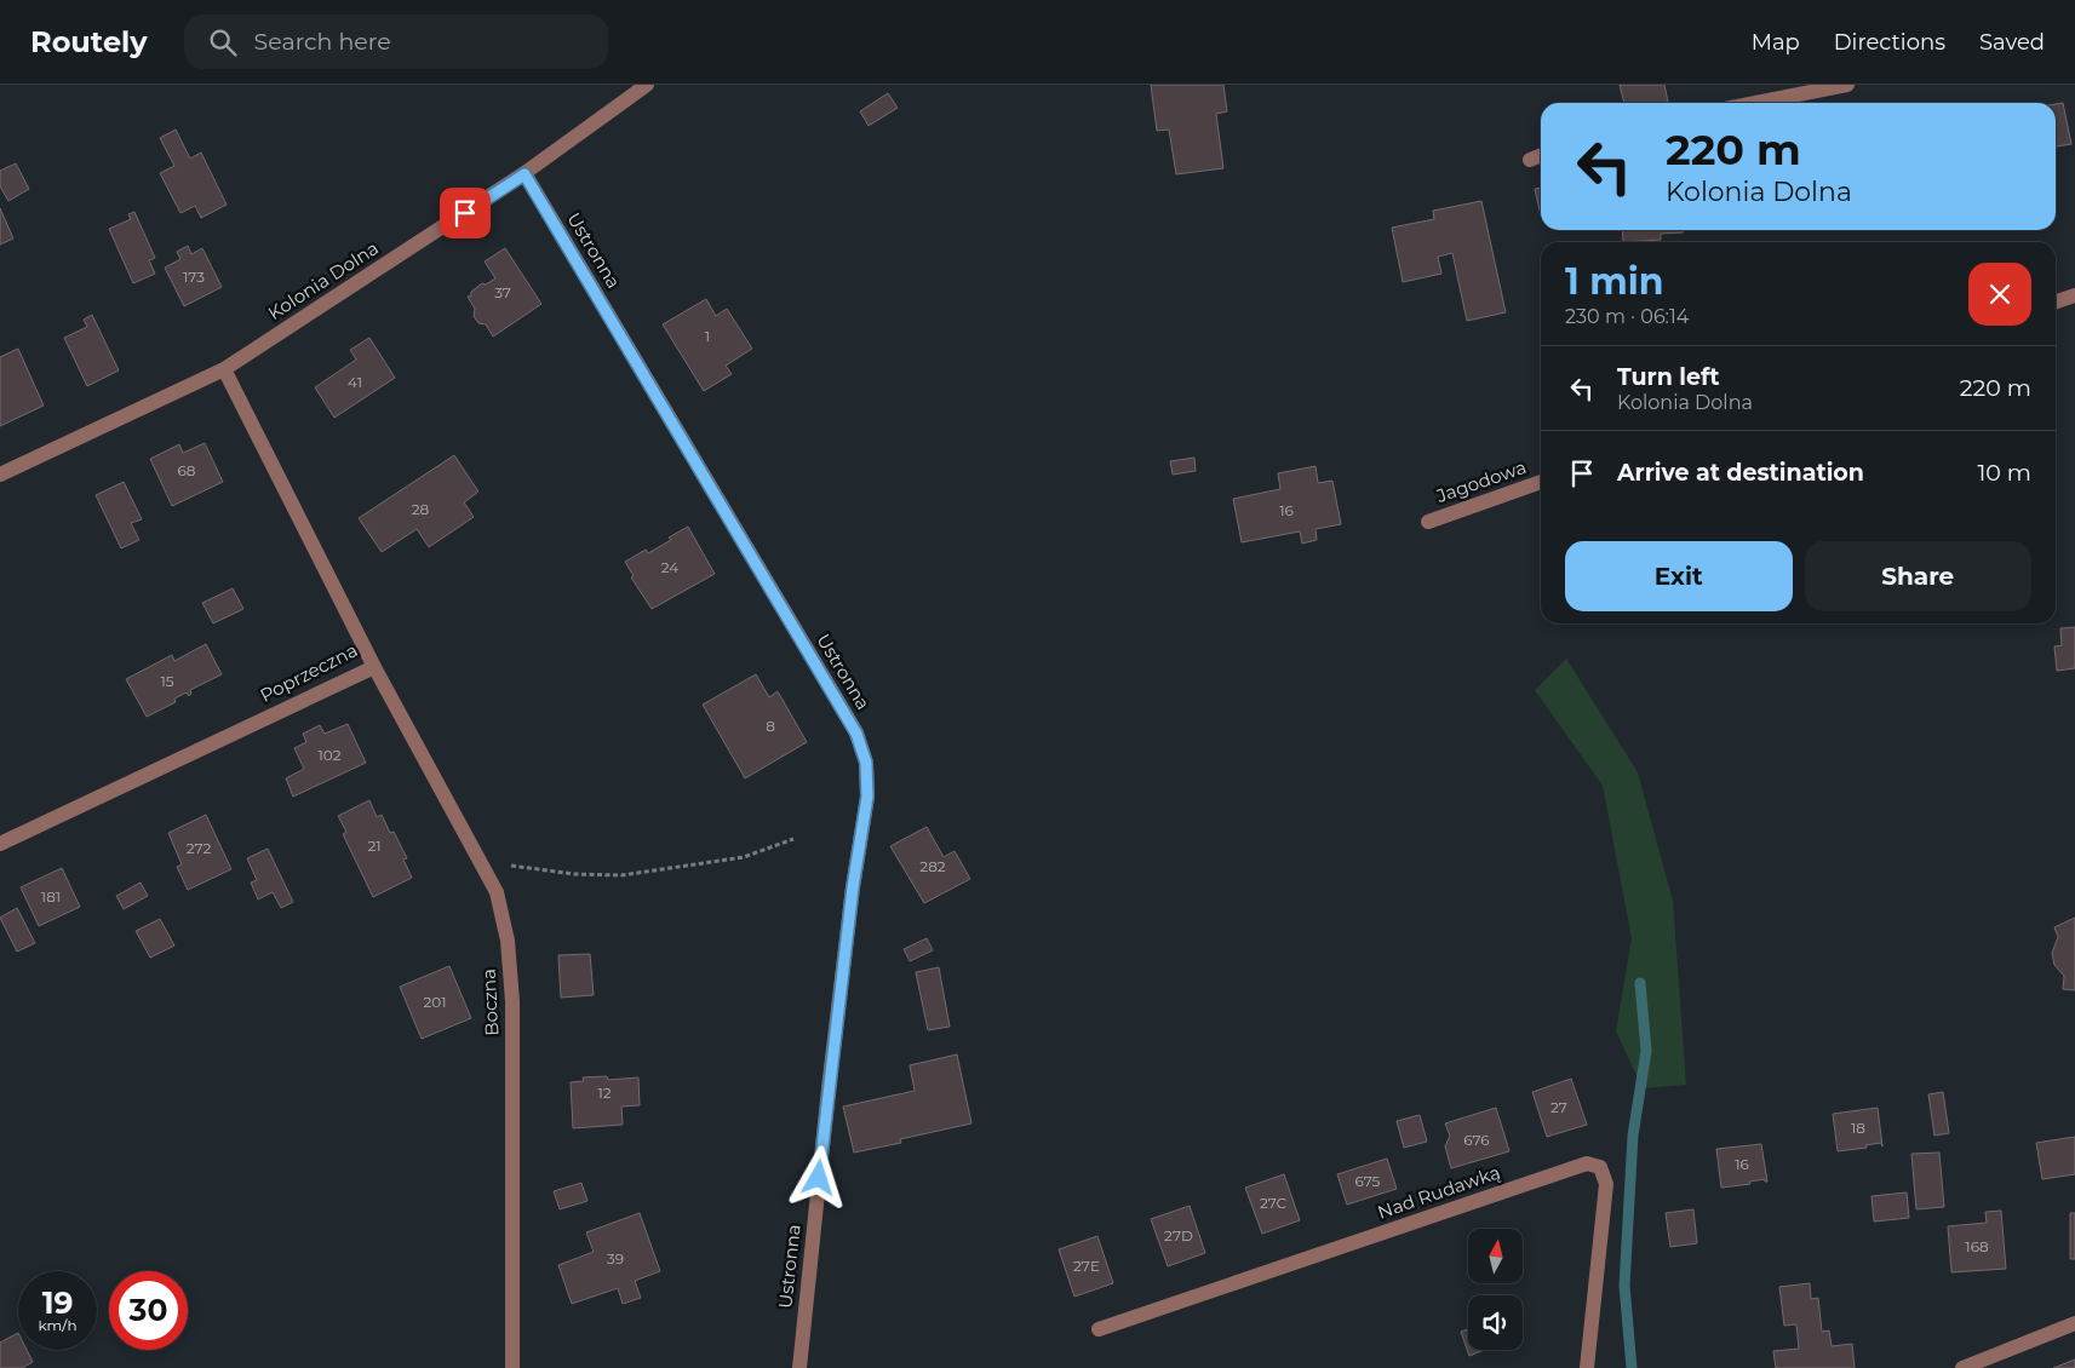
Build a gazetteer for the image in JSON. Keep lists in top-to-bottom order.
{
  "streets": {
    "street": [
      "Ustronna",
      "Kolonia Dolna",
      "Jagodowa",
      "Poprzeczna",
      "Boczna",
      "Nad Rudawką"
    ]
  },
  "crossings": [
    ["Ustronna", "Kolonia Dolna"],
    ["Kolonia Dolna", "Poprzeczna"],
    ["Poprzeczna", "Boczna"]
  ],
  "house_numbers": [
    "173",
    "37",
    "1",
    "41",
    "68",
    "28",
    "16",
    "24",
    "15",
    "8",
    "102",
    "21",
    "272",
    "282",
    "181",
    "201",
    "12",
    "27",
    "18",
    "676",
    "16",
    "675",
    "27C",
    "27D",
    "168",
    "39",
    "27E"
  ],
  "north": "top",
  "page": {
    "header": "Routely",
    "search": "Search here",
    "nav": ["Map", "Directions", "Saved"],
    "turn": ["220 m", "Kolonia Dolna"],
    "heading": ["1 min", "230 m · 06:14"],
    "list": [
      {
        "name": "Turn left",
        "note": "Kolonia Dolna",
        "value": "220 m"
      },
      {
        "name": "Arrive at destination",
        "value": "10 m"
      }
    ],
    "buttons": ["Exit", "Share"],
    "speed": "19 km/h",
    "limit": "30"
  }
}
